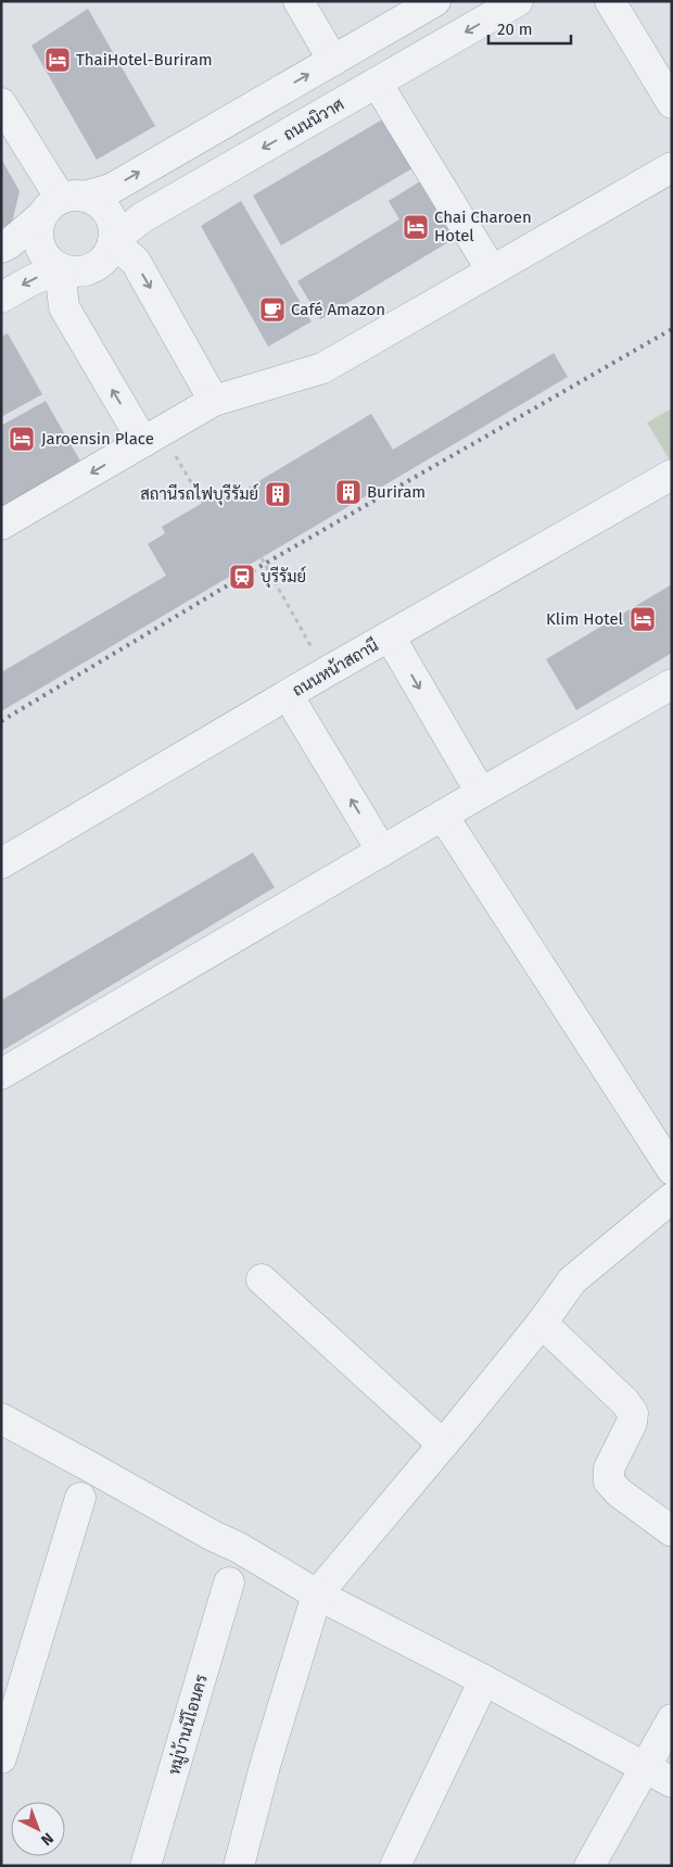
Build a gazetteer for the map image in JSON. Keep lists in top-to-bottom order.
{
  "streets": {
    "street": ["ถนนนิวาศ", "ถนนหน้าสถานี", "หมู่บ้านนีโอนคร"]
  },
  "places": {
    "hotel": [
      "ThaiHotel-Buriram",
      "Chai Charoen Hotel",
      "Jaroensin Place",
      "Klim Hotel"
    ],
    "cafe": ["Café Amazon"],
    "building": ["Buriram", "สถานีรถไฟบุรีรัมย์"],
    "station": ["บุรีรัมย์"]
  },
  "scale_bar": "20 m",
  "north": "bottom right"
}
